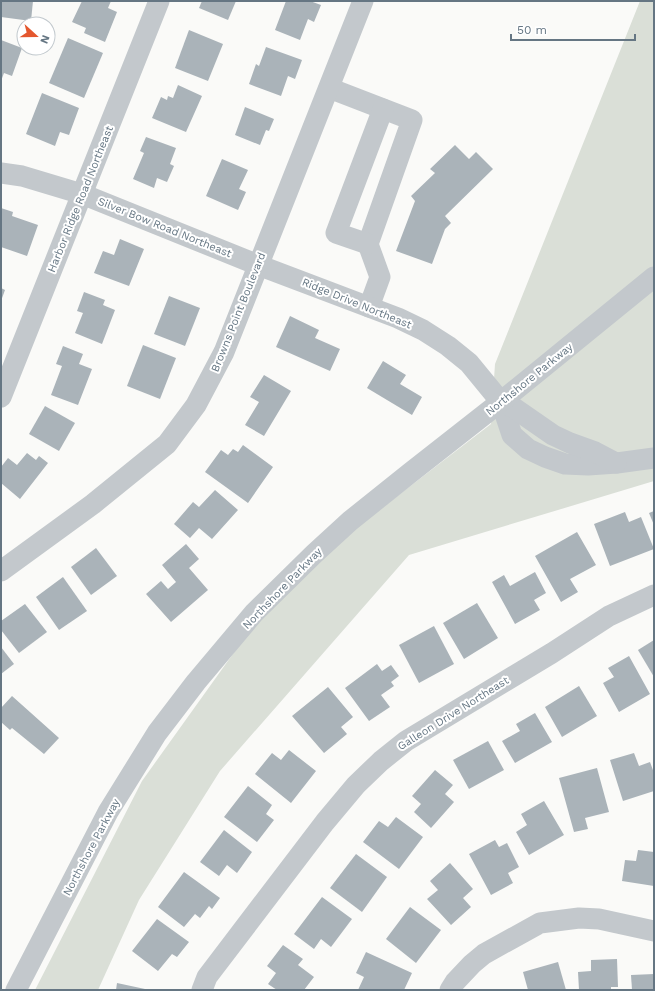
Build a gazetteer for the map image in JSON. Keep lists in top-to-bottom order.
{
  "streets": {
    "street": [
      "Harbor Ridge Road Northeast",
      "Silver Bow Road Northeast",
      "Ridge Drive Northeast",
      "Browns Point Boulevard",
      "Northshore Parkway",
      "Galleon Drive Northeast"
    ]
  },
  "crossings": [
    ["Harbor Ridge Road Northeast", "Silver Bow Road Northeast"],
    ["Silver Bow Road Northeast", "Ridge Drive Northeast"],
    ["Silver Bow Road Northeast", "Browns Point Boulevard"],
    ["Ridge Drive Northeast", "Browns Point Boulevard"],
    ["Ridge Drive Northeast", "Northshore Parkway"]
  ],
  "scale_bar": "50 m",
  "north": "right"
}
